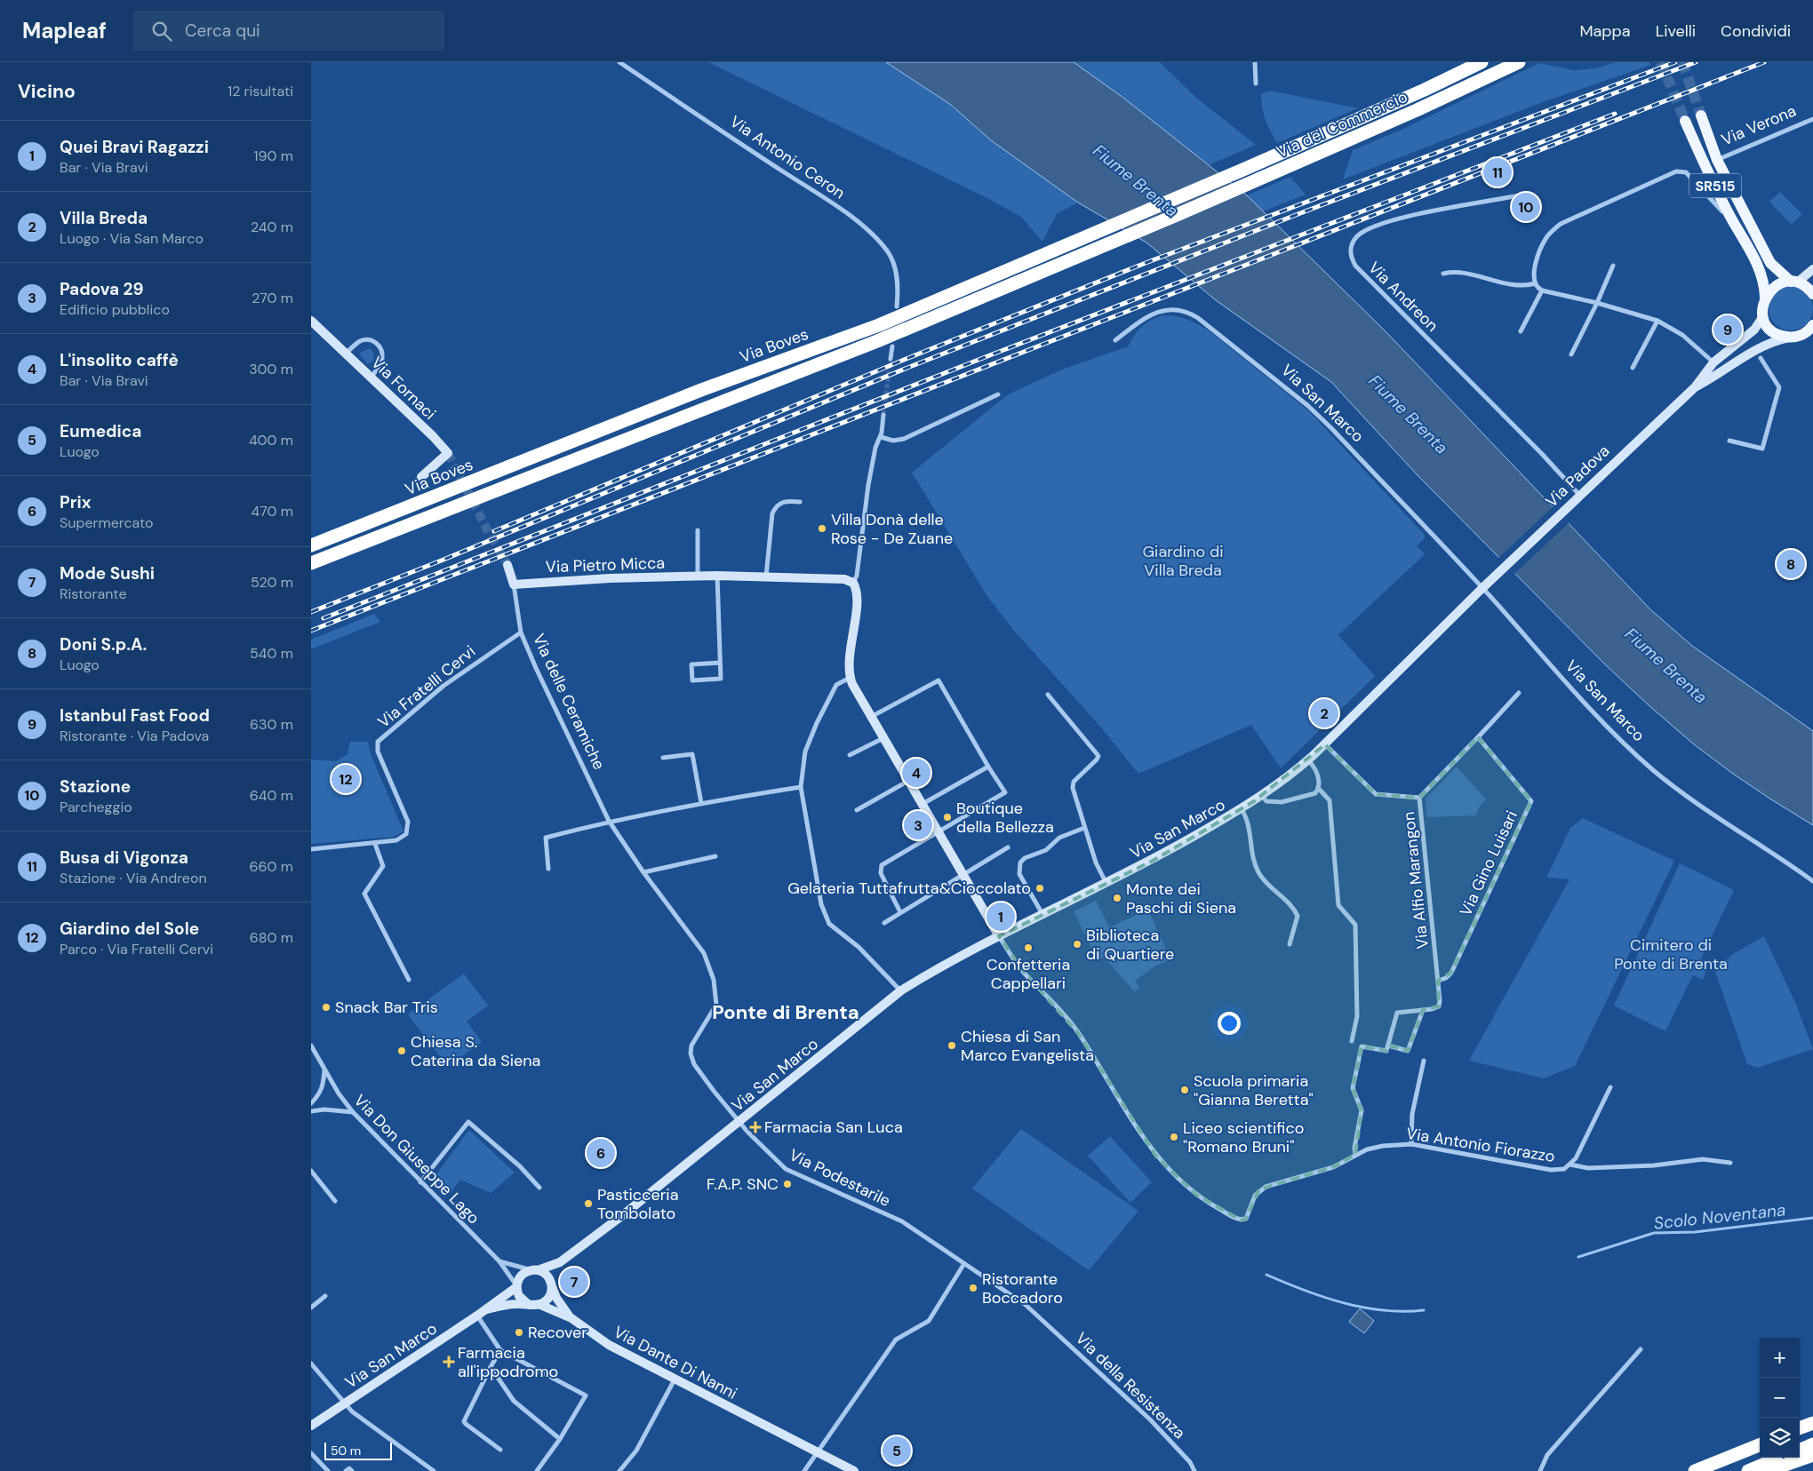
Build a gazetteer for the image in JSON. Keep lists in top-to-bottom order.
{
  "streets": {
    "highway": ["Via del Commercio", "Via Boves"],
    "main road": [
      "Via Verona",
      "SR515",
      "Via Fornaci",
      "Via San Marco",
      "Via Padova",
      "Via Pietro Micca",
      "Via delle Ceramiche",
      "Via Dante Di Nanni"
    ],
    "street": [
      "Via Antonio Ceron",
      "Via Andreon",
      "Via Fratelli Cervi",
      "Via Gino Luisari",
      "Via Alfio Marangon",
      "Via Antonio Fiorazzo",
      "Via Don Giuseppe Lago",
      "Via Podestarile",
      "Via della Resistenza"
    ]
  },
  "crossings": [
    ["Via del Commercio", "Via Boves"],
    ["Via Andreon", "Via Padova"],
    ["Via San Marco", "Via Padova"],
    ["Via San Marco", "Via delle Ceramiche"],
    ["Via San Marco", "Via Alfio Marangon"],
    ["Via San Marco", "Via Antonio Fiorazzo"],
    ["Via San Marco", "Via Don Giuseppe Lago"],
    ["Via San Marco", "Via Podestarile"],
    ["Via San Marco", "Via Dante Di Nanni"],
    ["Via Pietro Micca", "Via delle Ceramiche"],
    ["Via Fratelli Cervi", "Via delle Ceramiche"],
    ["Via delle Ceramiche", "Via Podestarile"],
    ["Via Gino Luisari", "Via Alfio Marangon"],
    ["Via Don Giuseppe Lago", "Via Dante Di Nanni"],
    ["Via Podestarile", "Via della Resistenza"]
  ],
  "districts": ["Ponte di Brenta"],
  "water": ["Fiume Brenta", "Scolo Noventana"],
  "parks": ["Giardino di Villa Breda", "Cimitero di Ponte di Brenta"],
  "places": {
    "other": [
      "Villa Donà delle Rose - De Zuane",
      "Boutique della Bellezza",
      "Gelateria Tuttafrutta&Cioccolato",
      "Monte dei Paschi di Siena",
      "Biblioteca di Quartiere",
      "Confetteria Cappellari",
      "Snack Bar Tris",
      "Chiesa di San Marco Evangelista",
      "Chiesa S. Caterina da Siena",
      "Scuola primaria \"Gianna Beretta\"",
      "Liceo scientifico \"Romano Bruni\"",
      "F.A.P. SNC",
      "Pasticceria Tombolato",
      "Ristorante Boccadoro",
      "Recover"
    ],
    "health": ["Farmacia San Luca", "Farmacia all'ippodromo"]
  },
  "scale_bar": "50 m",
  "page": {
    "header": "Mapleaf",
    "search": "Cerca qui",
    "nav": ["Mappa", "Livelli", "Condividi"],
    "heading": ["Vicino", "12 risultati"],
    "list": [
      {
        "mark": "1",
        "name": "Quei Bravi Ragazzi",
        "note": "Bar · Via Bravi",
        "value": "190 m"
      },
      {
        "mark": "2",
        "name": "Villa Breda",
        "note": "Luogo · Via San Marco",
        "value": "240 m"
      },
      {
        "mark": "3",
        "name": "Padova 29",
        "note": "Edificio pubblico",
        "value": "270 m"
      },
      {
        "mark": "4",
        "name": "L'insolito caffè",
        "note": "Bar · Via Bravi",
        "value": "300 m"
      },
      {
        "mark": "5",
        "name": "Eumedica",
        "note": "Luogo",
        "value": "400 m"
      },
      {
        "mark": "6",
        "name": "Prix",
        "note": "Supermercato",
        "value": "470 m"
      },
      {
        "mark": "7",
        "name": "Mode Sushi",
        "note": "Ristorante",
        "value": "520 m"
      },
      {
        "mark": "8",
        "name": "Doni S.p.A.",
        "note": "Luogo",
        "value": "540 m"
      },
      {
        "mark": "9",
        "name": "Istanbul Fast Food",
        "note": "Ristorante · Via Padova",
        "value": "630 m"
      },
      {
        "mark": "10",
        "name": "Stazione",
        "note": "Parcheggio",
        "value": "640 m"
      },
      {
        "mark": "11",
        "name": "Busa di Vigonza",
        "note": "Stazione · Via Andreon",
        "value": "660 m"
      },
      {
        "mark": "12",
        "name": "Giardino del Sole",
        "note": "Parco · Via Fratelli Cervi",
        "value": "680 m"
      }
    ],
    "pins": [
      "11",
      "10",
      "9",
      "8",
      "2",
      "4",
      "12",
      "3",
      "1",
      "6",
      "7",
      "5"
    ],
    "map_buttons": ["+", "−"],
    "scale": "50 m"
  }
}
